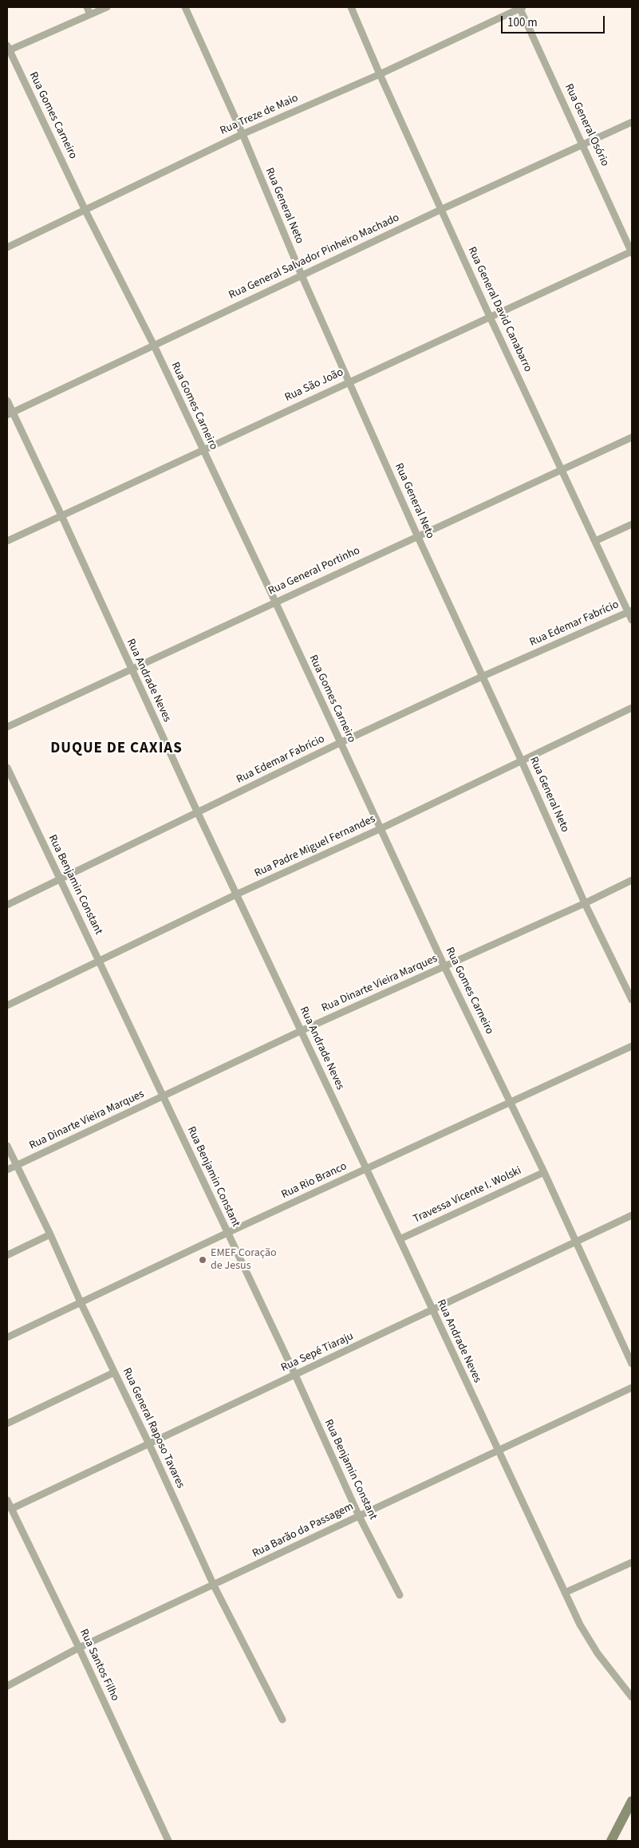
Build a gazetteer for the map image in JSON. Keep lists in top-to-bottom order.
{
  "streets": {
    "street": [
      "Rua Treze de Maio",
      "Rua Gomes Carneiro",
      "Rua General Osório",
      "Rua General Neto",
      "Rua General Salvador Pinheiro Machado",
      "Rua General David Canabarro",
      "Rua São João",
      "Rua General Portinho",
      "Rua Edemar Fabrício",
      "Rua Andrade Neves",
      "Rua Padre Miguel Fernandes",
      "Rua Benjamin Constant",
      "Rua Dinarte Vieira Marques",
      "Rua Rio Branco",
      "Travessa Vicente I. Wolski",
      "Rua Sepé Tiaraju",
      "Rua General Raposo Tavares",
      "Rua Barão da Passagem",
      "Rua Santos Filho"
    ]
  },
  "crossings": [
    ["Rua Treze de Maio", "Rua Gomes Carneiro"],
    ["Rua Treze de Maio", "Rua General Osório"],
    ["Rua Treze de Maio", "Rua General Neto"],
    ["Rua Treze de Maio", "Rua General David Canabarro"],
    ["Rua Gomes Carneiro", "Rua General Salvador Pinheiro Machado"],
    ["Rua Gomes Carneiro", "Rua São João"],
    ["Rua Gomes Carneiro", "Rua General Portinho"],
    ["Rua Gomes Carneiro", "Rua Edemar Fabrício"],
    ["Rua Gomes Carneiro", "Rua Padre Miguel Fernandes"],
    ["Rua Gomes Carneiro", "Rua Dinarte Vieira Marques"],
    ["Rua Gomes Carneiro", "Rua Rio Branco"],
    ["Rua Gomes Carneiro", "Travessa Vicente I. Wolski"],
    ["Rua Gomes Carneiro", "Rua Sepé Tiaraju"],
    ["Rua General Osório", "Rua General Salvador Pinheiro Machado"],
    ["Rua General Osório", "Rua São João"],
    ["Rua General Neto", "Rua General Salvador Pinheiro Machado"],
    ["Rua General Neto", "Rua São João"],
    ["Rua General Neto", "Rua General Portinho"],
    ["Rua General Neto", "Rua Edemar Fabrício"],
    ["Rua General Neto", "Rua Padre Miguel Fernandes"],
    ["Rua General Neto", "Rua Dinarte Vieira Marques"],
    ["Rua General Salvador Pinheiro Machado", "Rua General David Canabarro"],
    ["Rua General Salvador Pinheiro Machado", "Rua Andrade Neves"],
    ["Rua General David Canabarro", "Rua São João"],
    ["Rua General David Canabarro", "Rua General Portinho"],
    ["Rua General David Canabarro", "Rua Edemar Fabrício"],
    ["Rua São João", "Rua Andrade Neves"],
    ["Rua General Portinho", "Rua Andrade Neves"],
    ["Rua Edemar Fabrício", "Rua Andrade Neves"],
    ["Rua Edemar Fabrício", "Rua Benjamin Constant"],
    ["Rua Andrade Neves", "Rua Padre Miguel Fernandes"],
    ["Rua Andrade Neves", "Rua Dinarte Vieira Marques"],
    ["Rua Andrade Neves", "Rua Rio Branco"],
    ["Rua Andrade Neves", "Travessa Vicente I. Wolski"],
    ["Rua Andrade Neves", "Rua Sepé Tiaraju"],
    ["Rua Andrade Neves", "Rua Barão da Passagem"],
    ["Rua Padre Miguel Fernandes", "Rua Benjamin Constant"],
    ["Rua Benjamin Constant", "Rua Dinarte Vieira Marques"],
    ["Rua Benjamin Constant", "Rua Rio Branco"],
    ["Rua Benjamin Constant", "Rua Sepé Tiaraju"],
    ["Rua Benjamin Constant", "Rua Barão da Passagem"],
    ["Rua Dinarte Vieira Marques", "Rua General Raposo Tavares"],
    ["Rua Rio Branco", "Rua General Raposo Tavares"],
    ["Rua Sepé Tiaraju", "Rua General Raposo Tavares"],
    ["Rua Sepé Tiaraju", "Rua Santos Filho"],
    ["Rua General Raposo Tavares", "Rua Barão da Passagem"],
    ["Rua Barão da Passagem", "Rua Santos Filho"]
  ],
  "districts": ["DUQUE DE CAXIAS"],
  "places": ["EMEF Coração de Jesus"],
  "scale_bar": "100 m"
}
